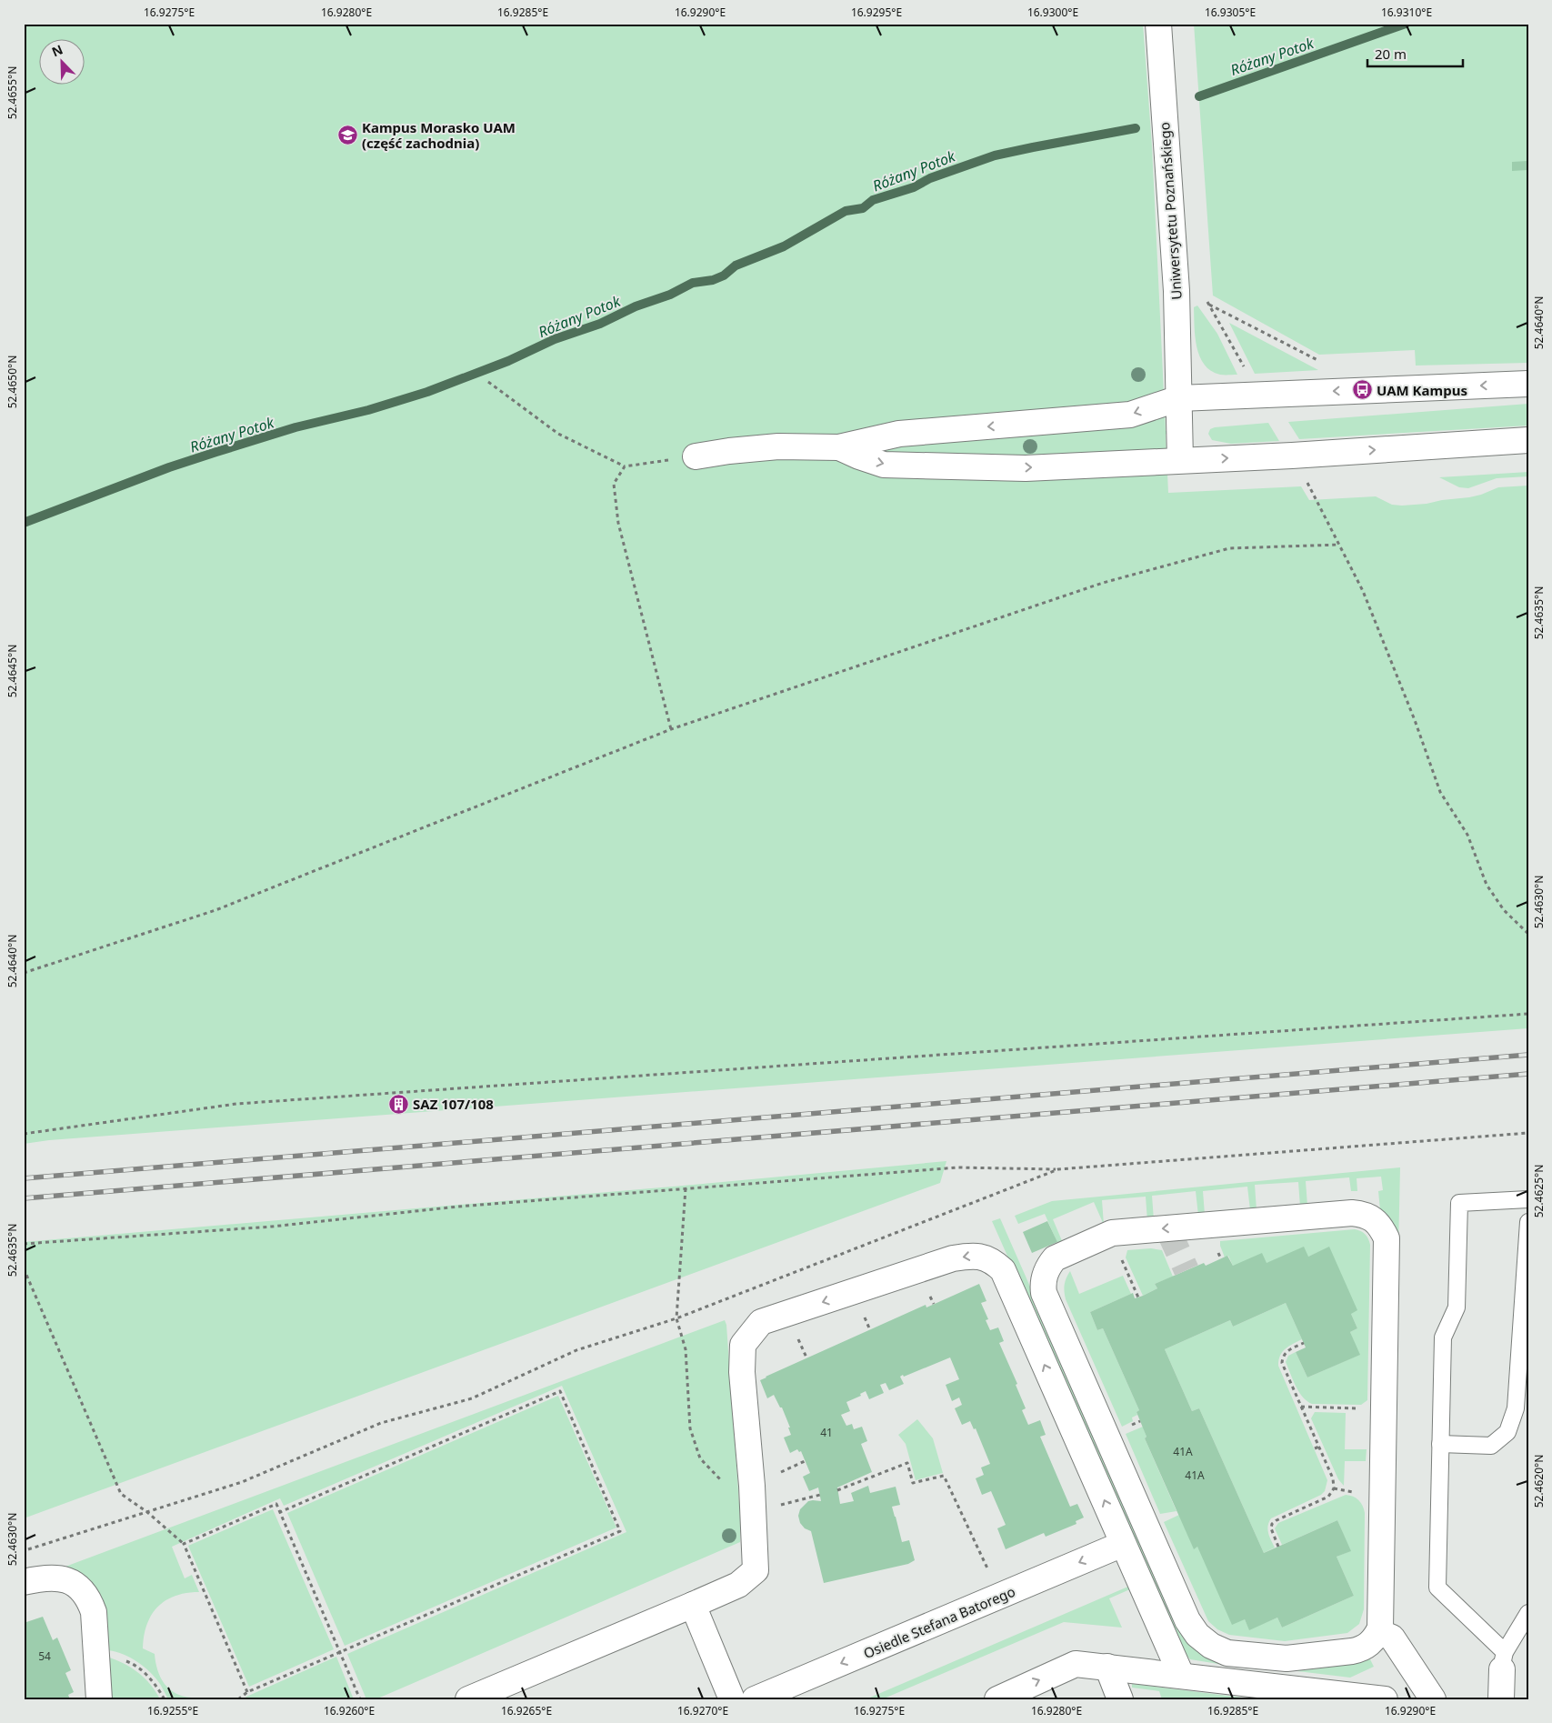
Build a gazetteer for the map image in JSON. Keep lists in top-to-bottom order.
{
  "streets": {
    "street": ["Uniwersytetu Poznańskiego", "Osiedle Stefana Batorego"]
  },
  "one_way": ["Osiedle Stefana Batorego"],
  "water": ["Różany Potok"],
  "places": {
    "school or university": ["Kampus Morasko UAM (część zachodnia)"],
    "bus stop": ["UAM Kampus"],
    "building": ["SAZ 107/108"]
  },
  "house_numbers": [
    "41",
    "41A",
    "41A",
    "54"
  ],
  "scale_bar": "20 m",
  "north": "top left",
  "coordinates": [
    "16.9275°E",
    "16.9280°E",
    "16.9285°E",
    "16.9290°E",
    "16.9295°E",
    "16.9300°E",
    "16.9305°E",
    "16.9310°E",
    "52.4655°N",
    "52.4640°N",
    "52.4650°N",
    "52.4635°N",
    "52.4645°N",
    "52.4630°N",
    "52.4625°N",
    "52.4620°N",
    "16.9255°E",
    "16.9260°E",
    "16.9265°E",
    "16.9270°E"
  ]
}
